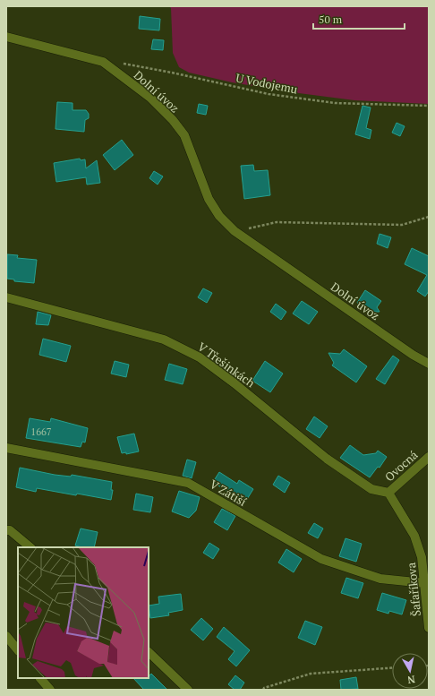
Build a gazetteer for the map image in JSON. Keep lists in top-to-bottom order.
{
  "streets": {
    "street": [
      "Dolní úvoz",
      "V Třešinkách",
      "Ovocná",
      "V Zátiší",
      "Šafaříkova"
    ],
    "path": ["U Vodojemu"]
  },
  "crossings": [
    ["V Třešinkách", "Ovocná"],
    ["V Třešinkách", "Šafaříkova"],
    ["Ovocná", "Šafaříkova"],
    ["V Zátiší", "Šafaříkova"]
  ],
  "house_numbers": ["1667"],
  "scale_bar": "50 m",
  "north": "bottom"
}
